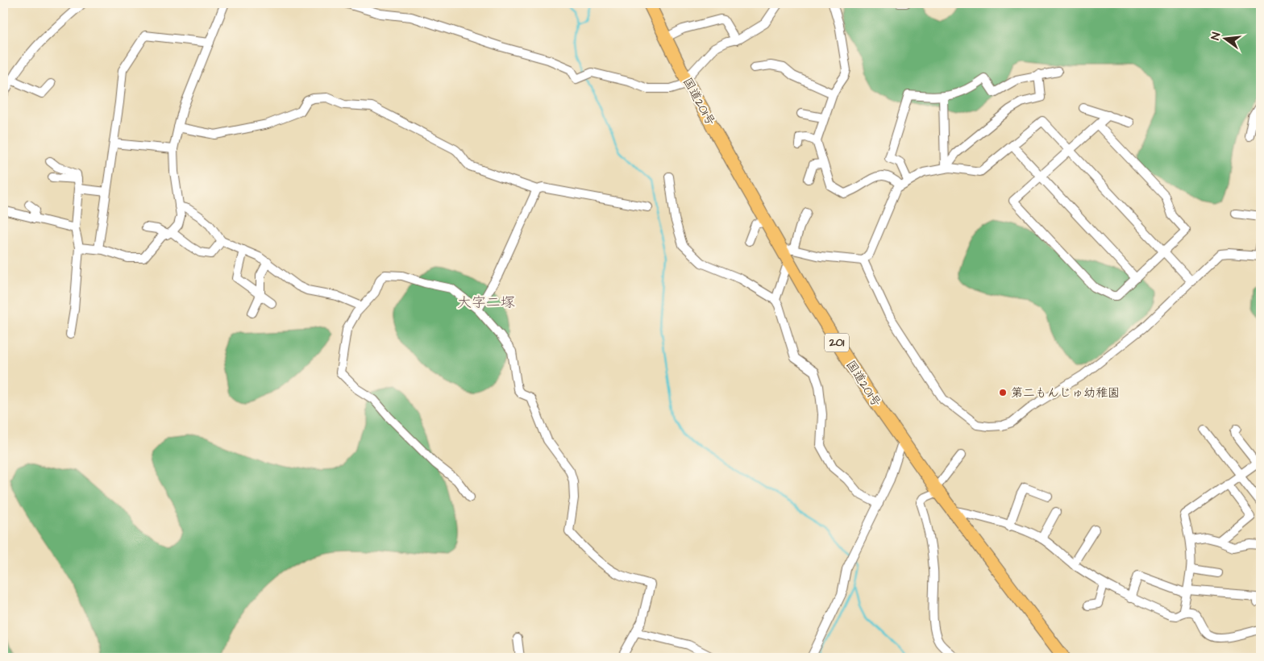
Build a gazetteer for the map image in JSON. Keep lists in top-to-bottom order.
{
  "streets": {
    "highway": ["国道201号", "201"]
  },
  "districts": ["大字二塚"],
  "places": ["第二もんじゅ幼稚園"],
  "north": "left"
}
